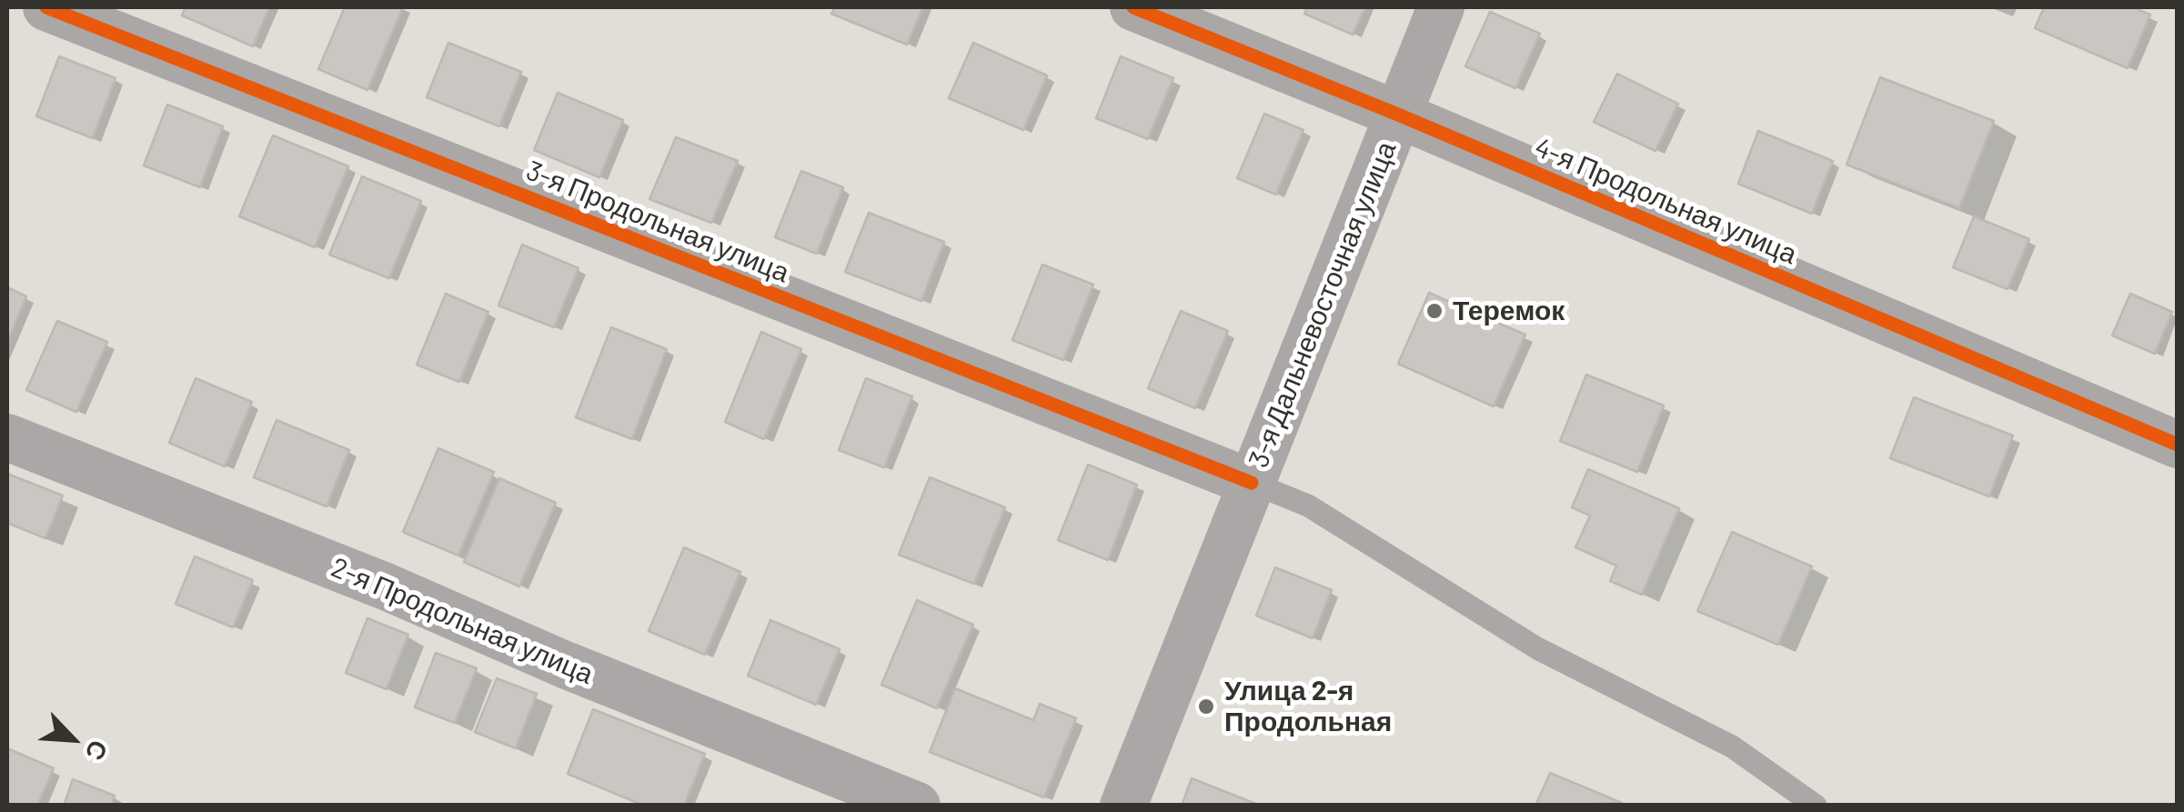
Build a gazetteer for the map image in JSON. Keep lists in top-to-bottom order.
{
  "streets": {
    "street": [
      "4-я Продольная улица",
      "3-я Продольная улица",
      "3-я Дальневосточная улица",
      "2-я Продольная улица"
    ]
  },
  "crossings": [
    ["4-я Продольная улица", "3-я Дальневосточная улица"],
    ["3-я Продольная улица", "3-я Дальневосточная улица"]
  ],
  "places": ["Теремок", "Улица 2-я Продольная"],
  "north": "bottom right"
}
